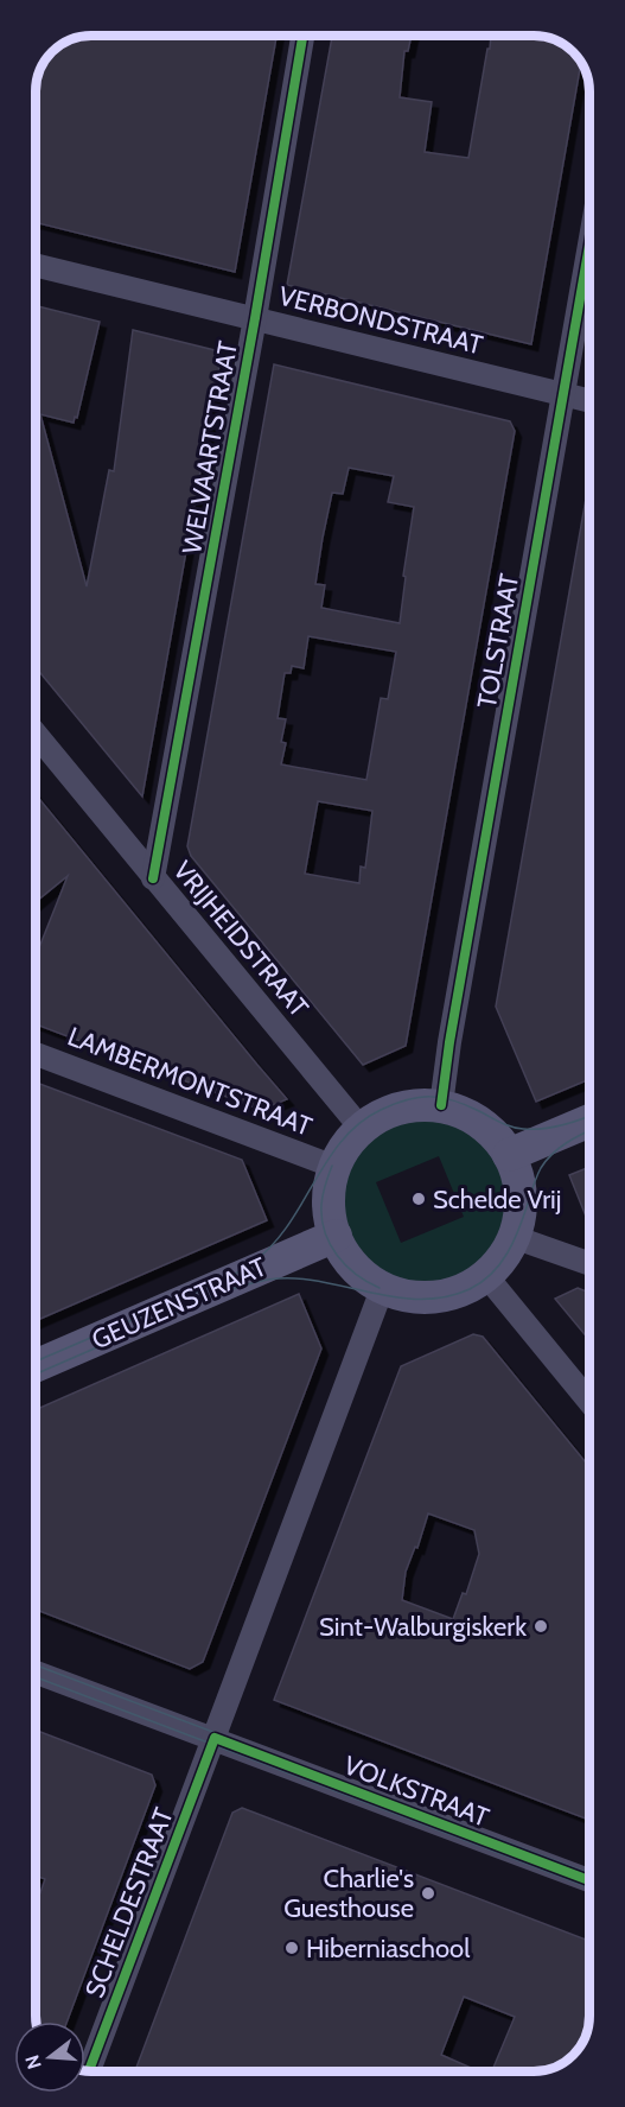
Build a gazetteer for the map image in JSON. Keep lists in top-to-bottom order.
{
  "streets": {
    "street": [
      "VERBONDSTRAAT",
      "WELVAARTSTRAAT",
      "TOLSTRAAT",
      "VRIJHEIDSTRAAT",
      "LAMBERMONTSTRAAT",
      "GEUZENSTRAAT",
      "VOLKSTRAAT",
      "SCHELDESTRAAT"
    ]
  },
  "crossings": [
    ["VERBONDSTRAAT", "WELVAARTSTRAAT"],
    ["VERBONDSTRAAT", "TOLSTRAAT"],
    ["WELVAARTSTRAAT", "VRIJHEIDSTRAAT"],
    ["TOLSTRAAT", "VRIJHEIDSTRAAT"],
    ["TOLSTRAAT", "LAMBERMONTSTRAAT"],
    ["TOLSTRAAT", "GEUZENSTRAAT"],
    ["TOLSTRAAT", "SCHELDESTRAAT"],
    ["VRIJHEIDSTRAAT", "LAMBERMONTSTRAAT"],
    ["VRIJHEIDSTRAAT", "GEUZENSTRAAT"],
    ["VRIJHEIDSTRAAT", "SCHELDESTRAAT"],
    ["LAMBERMONTSTRAAT", "GEUZENSTRAAT"],
    ["LAMBERMONTSTRAAT", "SCHELDESTRAAT"],
    ["GEUZENSTRAAT", "SCHELDESTRAAT"],
    ["VOLKSTRAAT", "SCHELDESTRAAT"]
  ],
  "places": [
    "Schelde Vrij",
    "Sint-Walburgiskerk",
    "Charlie's Guesthouse",
    "Hiberniaschool"
  ],
  "north": "left"
}
